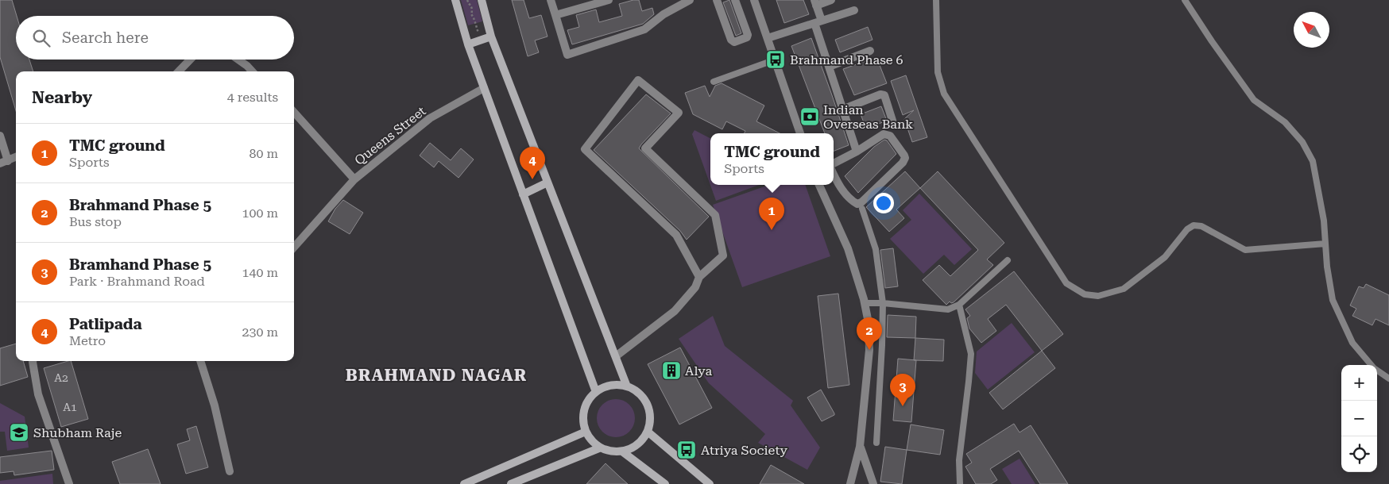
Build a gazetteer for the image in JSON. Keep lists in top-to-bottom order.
{
  "streets": {
    "street": ["Queens Street"]
  },
  "districts": ["BRAHMAND NAGAR"],
  "places": {
    "bus stop": ["Brahmand Phase 6", "Atriya Society"],
    "bank": ["Indian Overseas Bank"],
    "building": ["Alya"],
    "school or university": ["Shubham Raje"]
  },
  "house_numbers": ["A2", "A1"],
  "north": "top left",
  "page": {
    "search": "Search here",
    "heading": ["Nearby", "4 results"],
    "list": [
      {
        "mark": "1",
        "name": "TMC ground",
        "note": "Sports",
        "value": "80 m"
      },
      {
        "mark": "2",
        "name": "Brahmand Phase 5",
        "note": "Bus stop",
        "value": "100 m"
      },
      {
        "mark": "3",
        "name": "Bramhand Phase 5",
        "note": "Park · Brahmand Road",
        "value": "140 m"
      },
      {
        "mark": "4",
        "name": "Patlipada",
        "note": "Metro",
        "value": "230 m"
      }
    ],
    "popup": ["TMC ground", "Sports"],
    "pins": [
      "4",
      "1",
      "2",
      "3"
    ],
    "map_buttons": ["+", "−"]
  }
}
